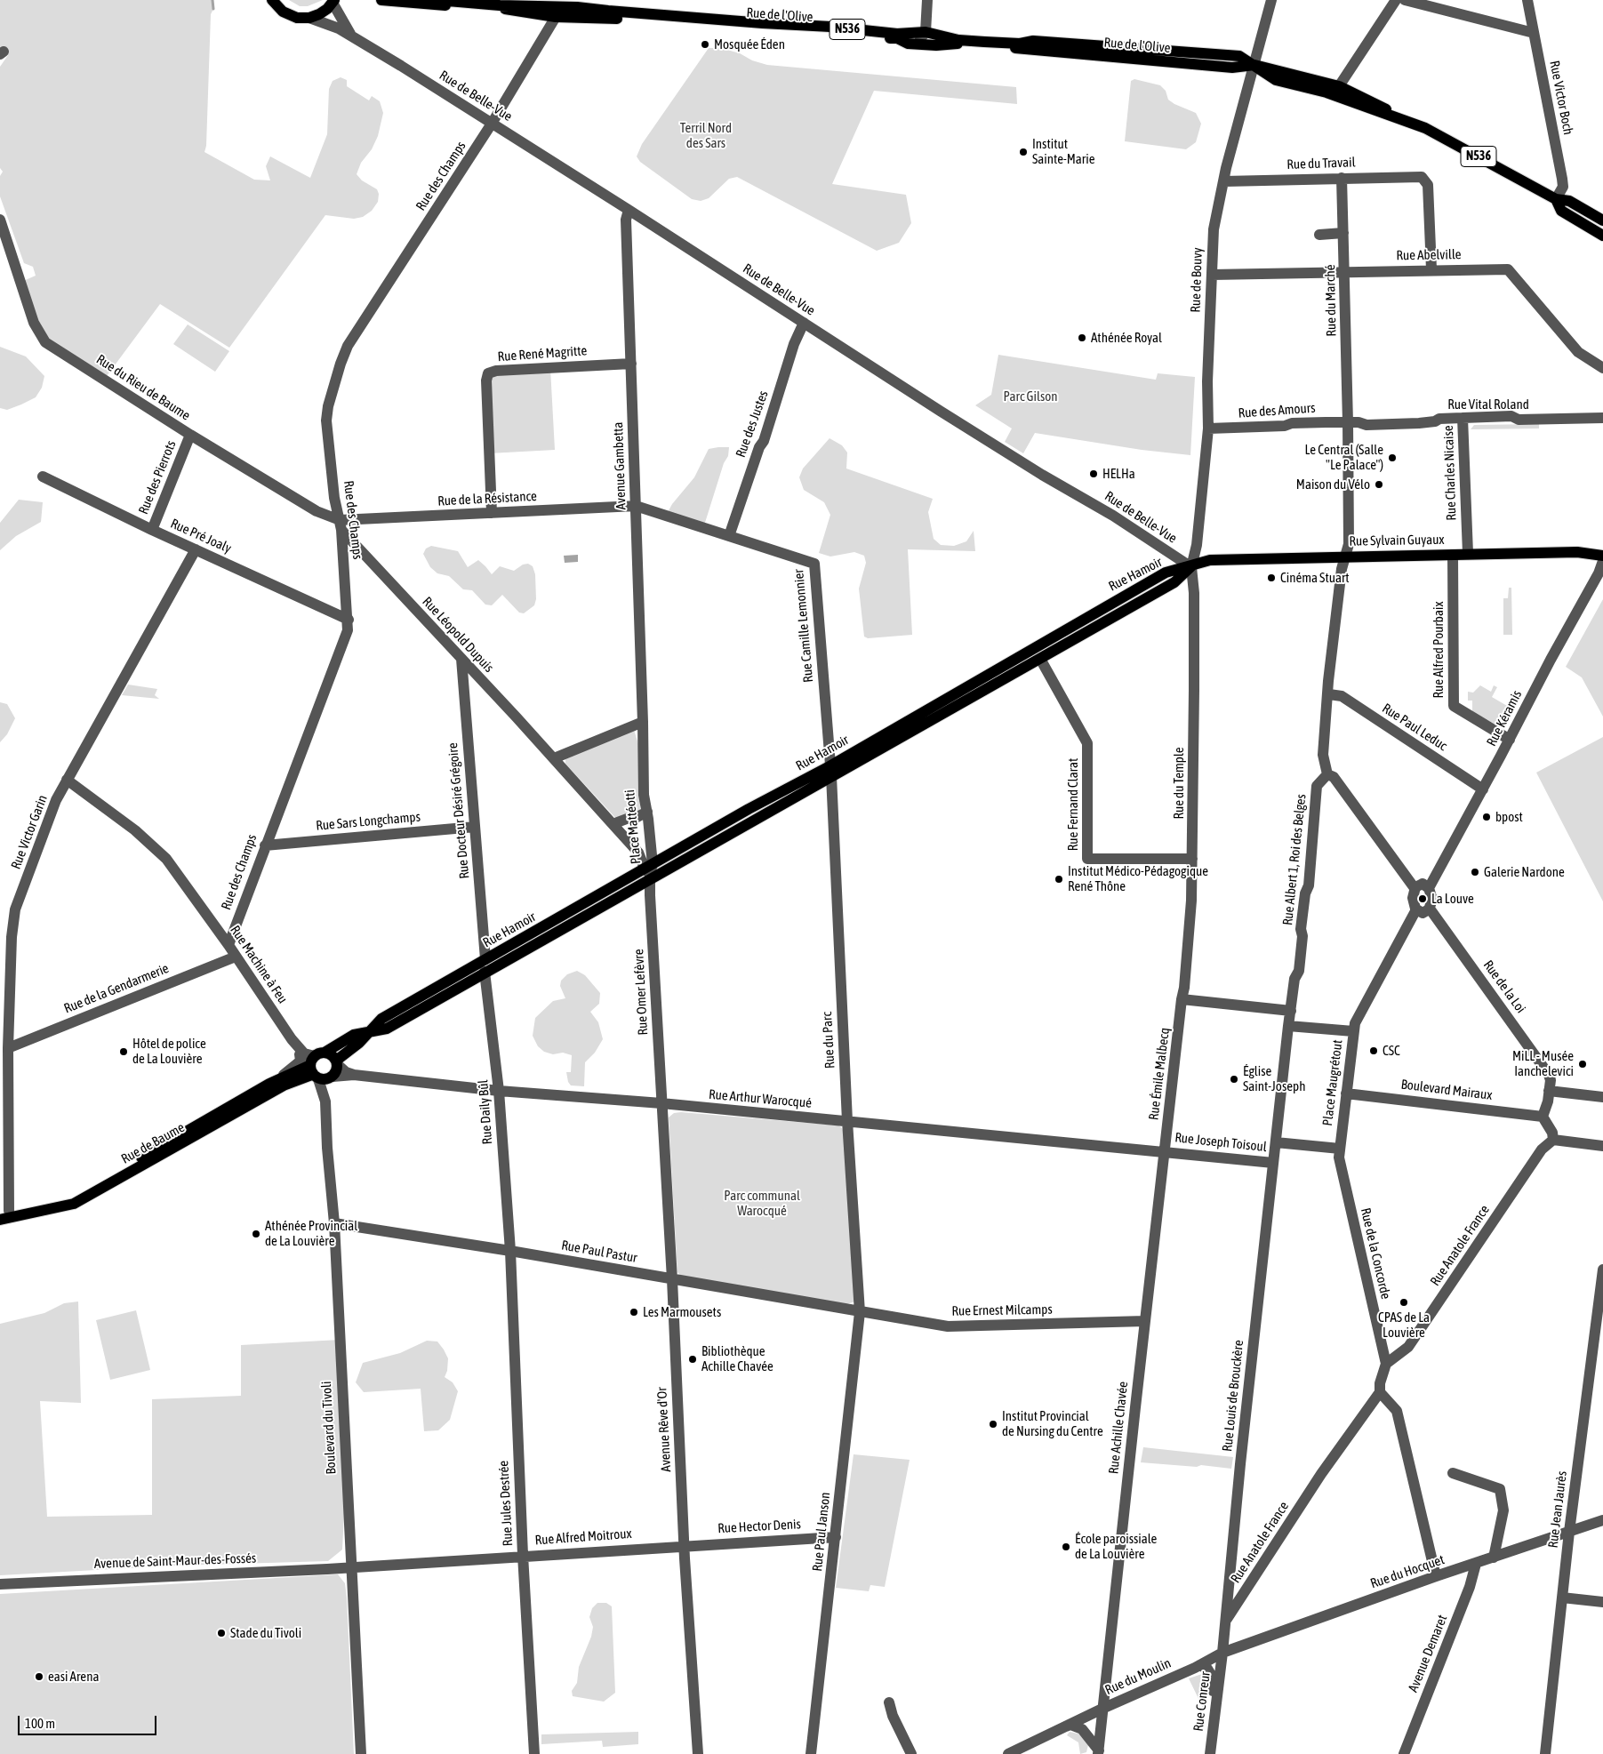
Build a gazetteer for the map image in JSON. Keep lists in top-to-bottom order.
{
  "streets": {
    "main road": [
      "Rue de l'Olive",
      "N536",
      "Rue Sylvain Guyaux",
      "Rue Hamoir",
      "Rue de Baume"
    ],
    "street": [
      "Rue de Belle-Vue",
      "Rue Victor Boch",
      "Rue du Travail",
      "Rue des Champs",
      "Rue Abelville",
      "Rue de Bouvy",
      "Rue du Marché",
      "Rue René Magritte",
      "Rue du Rieu de Baume",
      "Rue Vital Roland",
      "Rue des Amours",
      "Rue des Justes",
      "Avenue Gambetta",
      "Rue Charles Nicaise",
      "Rue des Pierrots",
      "Rue de la Résistance",
      "Rue Pré Joaly",
      "Rue Camille Lemonnier",
      "Rue Léopold Dupuis",
      "Rue Alfred Pourbaix",
      "Rue Kéramis",
      "Rue Paul Leduc",
      "Rue du Temple",
      "Rue Fernand Clarat",
      "Rue Docteur Désiré Grégoire",
      "Rue Sars Longchamps",
      "Place Mattéotti",
      "Rue Victor Garin",
      "Rue Albert 1, Roi des Belges",
      "Rue Machine à Feu",
      "Rue de la Loi",
      "Rue de la Gendarmerie",
      "Rue Omer Lefèvre",
      "Rue du Parc",
      "Rue Émile Malbecq",
      "Place Maugrétout",
      "Boulevard Mairaux",
      "Rue Arthur Warocqué",
      "Rue Daily Bûl",
      "Rue Joseph Toisoul",
      "Rue Anatole France",
      "Rue Paul Pastur",
      "Rue de la Concorde",
      "Rue Ernest Milcamps",
      "Rue Louis de Brouckère",
      "Boulevard du Tivoli",
      "Rue Achille Chavée",
      "Avenue Rêve d'Or",
      "Rue Jules Destrée",
      "Rue Jean Jaurès",
      "Rue Hector Denis",
      "Rue Paul Janson",
      "Rue Alfred Moitroux",
      "Avenue de Saint-Maur-des-Fossés",
      "Rue du Hocquet",
      "Avenue Demaret",
      "Rue du Moulin",
      "Rue Conreur"
    ]
  },
  "crossings": [
    ["Rue de l'Olive", "N536"],
    ["Rue de l'Olive", "Rue des Champs"],
    ["Rue de l'Olive", "Rue de Bouvy"],
    ["N536", "Rue Victor Boch"],
    ["Rue de Belle-Vue", "Rue des Champs"],
    ["Rue de Belle-Vue", "Rue de Bouvy"],
    ["Rue de Belle-Vue", "Rue des Justes"],
    ["Rue de Belle-Vue", "Avenue Gambetta"],
    ["Rue de Belle-Vue", "Rue Sylvain Guyaux"],
    ["Rue de Belle-Vue", "Rue Hamoir"],
    ["Rue de Belle-Vue", "Rue du Temple"],
    ["Rue du Travail", "Rue Abelville"],
    ["Rue du Travail", "Rue de Bouvy"],
    ["Rue du Travail", "Rue du Marché"],
    ["Rue des Champs", "Rue du Rieu de Baume"],
    ["Rue des Champs", "Rue de la Résistance"],
    ["Rue des Champs", "Rue Pré Joaly"],
    ["Rue des Champs", "Rue Léopold Dupuis"],
    ["Rue des Champs", "Rue Sars Longchamps"],
    ["Rue des Champs", "Rue Machine à Feu"],
    ["Rue Abelville", "Rue de Bouvy"],
    ["Rue Abelville", "Rue du Marché"],
    ["Rue de Bouvy", "Rue des Amours"],
    ["Rue de Bouvy", "Rue Sylvain Guyaux"],
    ["Rue de Bouvy", "Rue Hamoir"],
    ["Rue de Bouvy", "Rue du Temple"],
    ["Rue du Marché", "Rue Vital Roland"],
    ["Rue du Marché", "Rue des Amours"],
    ["Rue du Marché", "Rue Sylvain Guyaux"],
    ["Rue René Magritte", "Avenue Gambetta"],
    ["Rue René Magritte", "Rue de la Résistance"],
    ["Rue du Rieu de Baume", "Rue des Pierrots"],
    ["Rue du Rieu de Baume", "Rue de la Résistance"],
    ["Rue du Rieu de Baume", "Rue Léopold Dupuis"],
    ["Rue Vital Roland", "Rue des Amours"],
    ["Rue Vital Roland", "Rue Charles Nicaise"],
    ["Rue des Justes", "Rue Camille Lemonnier"],
    ["Avenue Gambetta", "Rue de la Résistance"],
    ["Avenue Gambetta", "Rue Camille Lemonnier"],
    ["Avenue Gambetta", "Place Mattéotti"],
    ["Rue Charles Nicaise", "Rue Sylvain Guyaux"],
    ["Rue des Pierrots", "Rue Pré Joaly"],
    ["Rue de la Résistance", "Rue Camille Lemonnier"],
    ["Rue de la Résistance", "Rue Léopold Dupuis"],
    ["Rue Pré Joaly", "Rue Victor Garin"],
    ["Rue Sylvain Guyaux", "Rue Hamoir"],
    ["Rue Sylvain Guyaux", "Rue Alfred Pourbaix"],
    ["Rue Sylvain Guyaux", "Rue du Temple"],
    ["Rue Hamoir", "Rue Camille Lemonnier"],
    ["Rue Hamoir", "Rue du Temple"],
    ["Rue Hamoir", "Rue Fernand Clarat"],
    ["Rue Hamoir", "Rue Docteur Désiré Grégoire"],
    ["Rue Hamoir", "Place Mattéotti"],
    ["Rue Hamoir", "Rue Machine à Feu"],
    ["Rue Hamoir", "Rue Omer Lefèvre"],
    ["Rue Hamoir", "Rue du Parc"],
    ["Rue Hamoir", "Rue Arthur Warocqué"],
    ["Rue Hamoir", "Rue Daily Bûl"],
    ["Rue Hamoir", "Rue de Baume"],
    ["Rue Hamoir", "Boulevard du Tivoli"],
    ["Rue Camille Lemonnier", "Rue du Parc"],
    ["Rue Léopold Dupuis", "Rue Docteur Désiré Grégoire"],
    ["Rue Léopold Dupuis", "Place Mattéotti"],
    ["Rue Alfred Pourbaix", "Rue Kéramis"],
    ["Rue Kéramis", "Rue Paul Leduc"],
    ["Rue Kéramis", "Rue de la Loi"],
    ["Rue du Temple", "Rue Fernand Clarat"],
    ["Rue du Temple", "Rue Émile Malbecq"],
    ["Rue Docteur Désiré Grégoire", "Rue Sars Longchamps"],
    ["Place Mattéotti", "Rue Omer Lefèvre"],
    ["Rue Victor Garin", "Rue Machine à Feu"],
    ["Rue Victor Garin", "Rue de la Gendarmerie"],
    ["Rue Victor Garin", "Rue de Baume"],
    ["Rue Albert 1, Roi des Belges", "Place Maugrétout"],
    ["Rue Machine à Feu", "Rue de la Gendarmerie"],
    ["Rue Machine à Feu", "Rue Arthur Warocqué"],
    ["Rue Machine à Feu", "Rue de Baume"],
    ["Rue Machine à Feu", "Boulevard du Tivoli"],
    ["Rue Omer Lefèvre", "Rue Arthur Warocqué"],
    ["Rue Omer Lefèvre", "Avenue Rêve d'Or"],
    ["Rue du Parc", "Rue Arthur Warocqué"],
    ["Rue du Parc", "Rue Paul Pastur"],
    ["Rue du Parc", "Rue Ernest Milcamps"],
    ["Rue du Parc", "Rue Paul Janson"],
    ["Rue Émile Malbecq", "Rue Arthur Warocqué"],
    ["Rue Émile Malbecq", "Rue Joseph Toisoul"],
    ["Rue Émile Malbecq", "Rue Achille Chavée"],
    ["Place Maugrétout", "Boulevard Mairaux"],
    ["Place Maugrétout", "Rue de la Concorde"],
    ["Rue Arthur Warocqué", "Rue Daily Bûl"],
    ["Rue Arthur Warocqué", "Rue Joseph Toisoul"],
    ["Rue Arthur Warocqué", "Rue de Baume"],
    ["Rue Arthur Warocqué", "Boulevard du Tivoli"],
    ["Rue Arthur Warocqué", "Rue Achille Chavée"],
    ["Rue Arthur Warocqué", "Avenue Rêve d'Or"],
    ["Rue Daily Bûl", "Rue Paul Pastur"],
    ["Rue Daily Bûl", "Rue Jules Destrée"],
    ["Rue Joseph Toisoul", "Rue Louis de Brouckère"],
    ["Rue Joseph Toisoul", "Rue Achille Chavée"],
    ["Rue de Baume", "Boulevard du Tivoli"],
    ["Rue Anatole France", "Rue de la Concorde"],
    ["Rue Anatole France", "Rue Louis de Brouckère"],
    ["Rue Paul Pastur", "Rue Ernest Milcamps"],
    ["Rue Paul Pastur", "Boulevard du Tivoli"],
    ["Rue Paul Pastur", "Avenue Rêve d'Or"],
    ["Rue Paul Pastur", "Rue Jules Destrée"],
    ["Rue Paul Pastur", "Rue Paul Janson"],
    ["Rue Ernest Milcamps", "Rue Achille Chavée"],
    ["Rue Ernest Milcamps", "Rue Paul Janson"],
    ["Rue Louis de Brouckère", "Rue du Hocquet"],
    ["Rue Louis de Brouckère", "Rue du Moulin"],
    ["Rue Louis de Brouckère", "Rue Conreur"],
    ["Boulevard du Tivoli", "Rue Alfred Moitroux"],
    ["Boulevard du Tivoli", "Avenue de Saint-Maur-des-Fossés"],
    ["Rue Achille Chavée", "Rue du Moulin"],
    ["Avenue Rêve d'Or", "Rue Hector Denis"],
    ["Avenue Rêve d'Or", "Rue Alfred Moitroux"],
    ["Rue Jules Destrée", "Rue Alfred Moitroux"],
    ["Rue Jean Jaurès", "Rue du Hocquet"],
    ["Rue Hector Denis", "Rue Paul Janson"],
    ["Rue Hector Denis", "Rue Alfred Moitroux"],
    ["Rue Alfred Moitroux", "Avenue de Saint-Maur-des-Fossés"],
    ["Rue du Hocquet", "Avenue Demaret"],
    ["Rue du Hocquet", "Rue du Moulin"],
    ["Rue du Hocquet", "Rue Conreur"],
    ["Rue du Moulin", "Rue Conreur"]
  ],
  "parks": ["Terril Nord des Sars", "Parc Gilson", "Parc communal Warocqué"],
  "places": [
    "Mosquée Éden",
    "Institut Sainte-Marie",
    "Athénée Royal",
    "Le Central (Salle \"Le Palace\")",
    "HELHa",
    "Maison du Vélo",
    "Cinéma Stuart",
    "bpost",
    "Galerie Nardone",
    "Institut Médico-Pédagogique René Thône",
    "La Louve",
    "CSC",
    "Hôtel de police de La Louvière",
    "MiLL - Musée Ianchelevici",
    "Église Saint-Joseph",
    "Athénée Provincial de La Louvière",
    "CPAS de La Louvière",
    "Les Marmousets",
    "Bibliothèque Achille Chavée",
    "Institut Provincial de Nursing du Centre",
    "École paroissiale de La Louvière",
    "Stade du Tivoli",
    "easi Arena"
  ],
  "scale_bar": "100 m"
}
